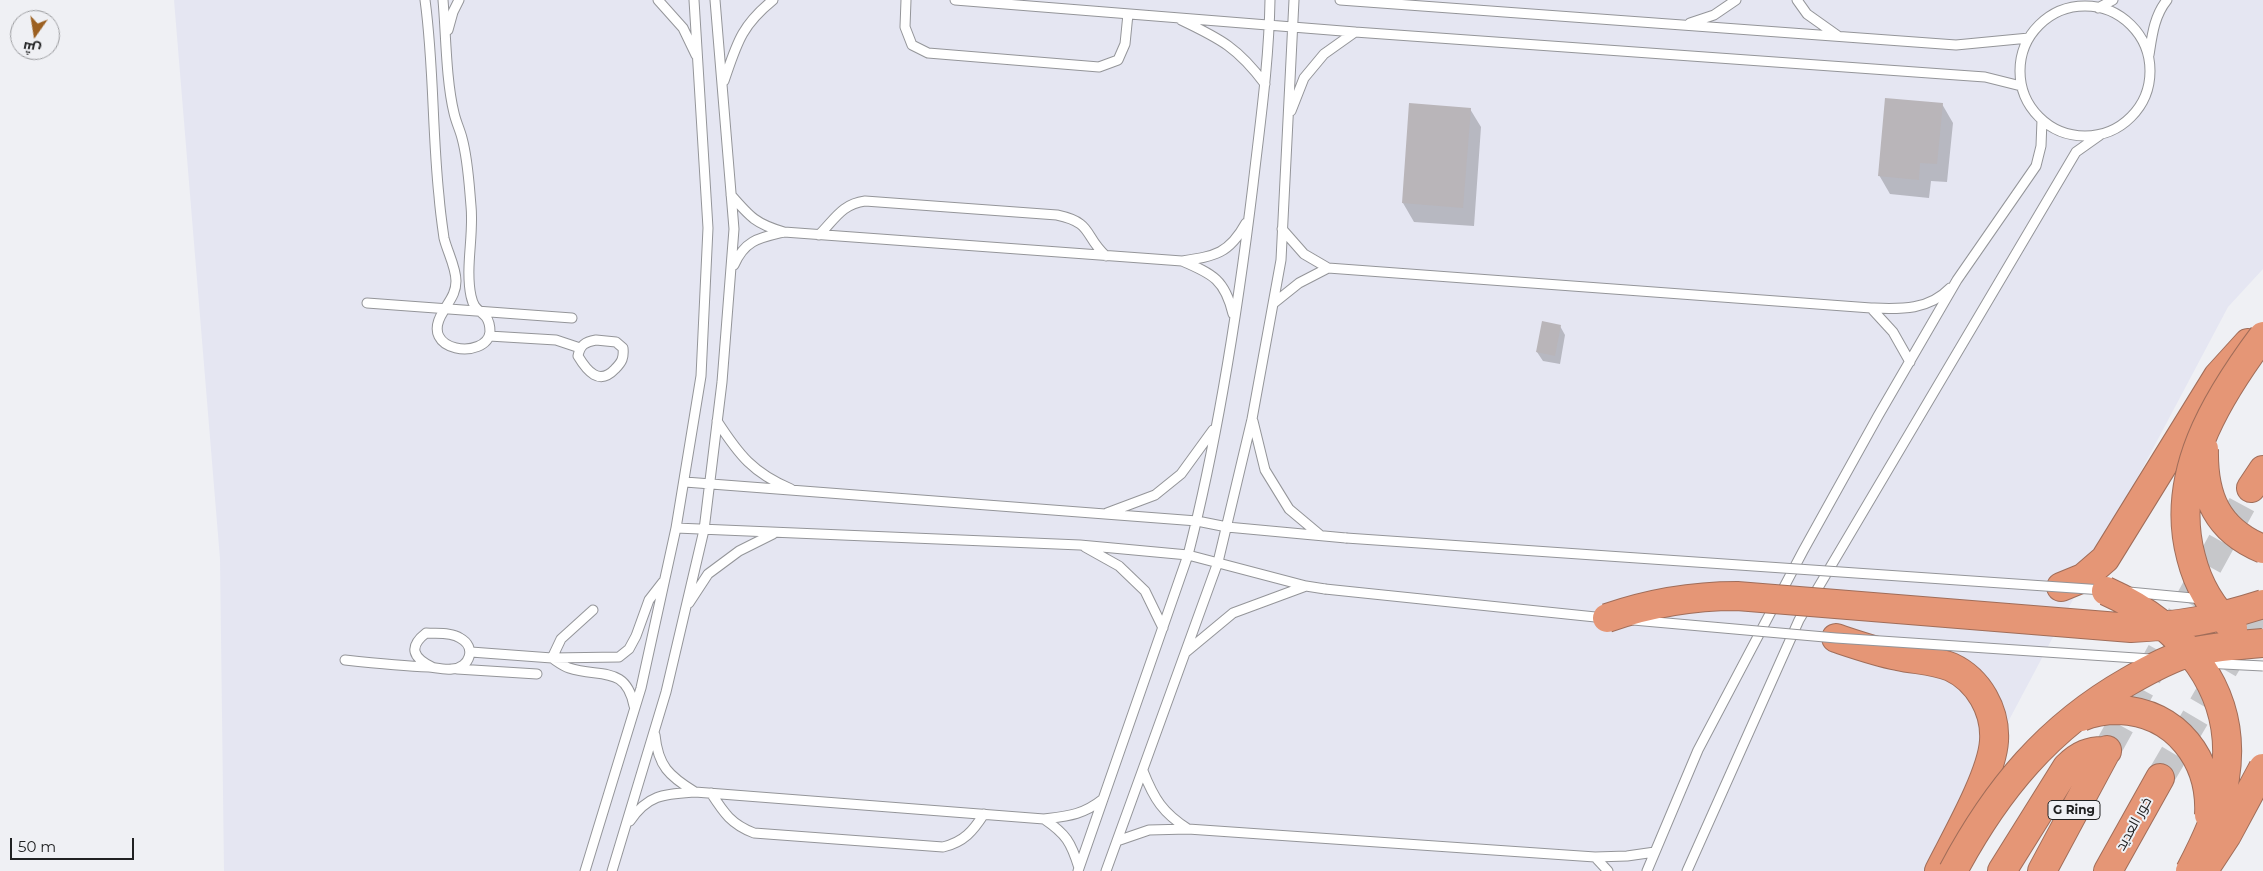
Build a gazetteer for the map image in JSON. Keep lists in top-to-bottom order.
{
  "streets": {
    "highway": ["G Ring", "خور العديد"]
  },
  "scale_bar": "50 m",
  "north": "bottom"
}
